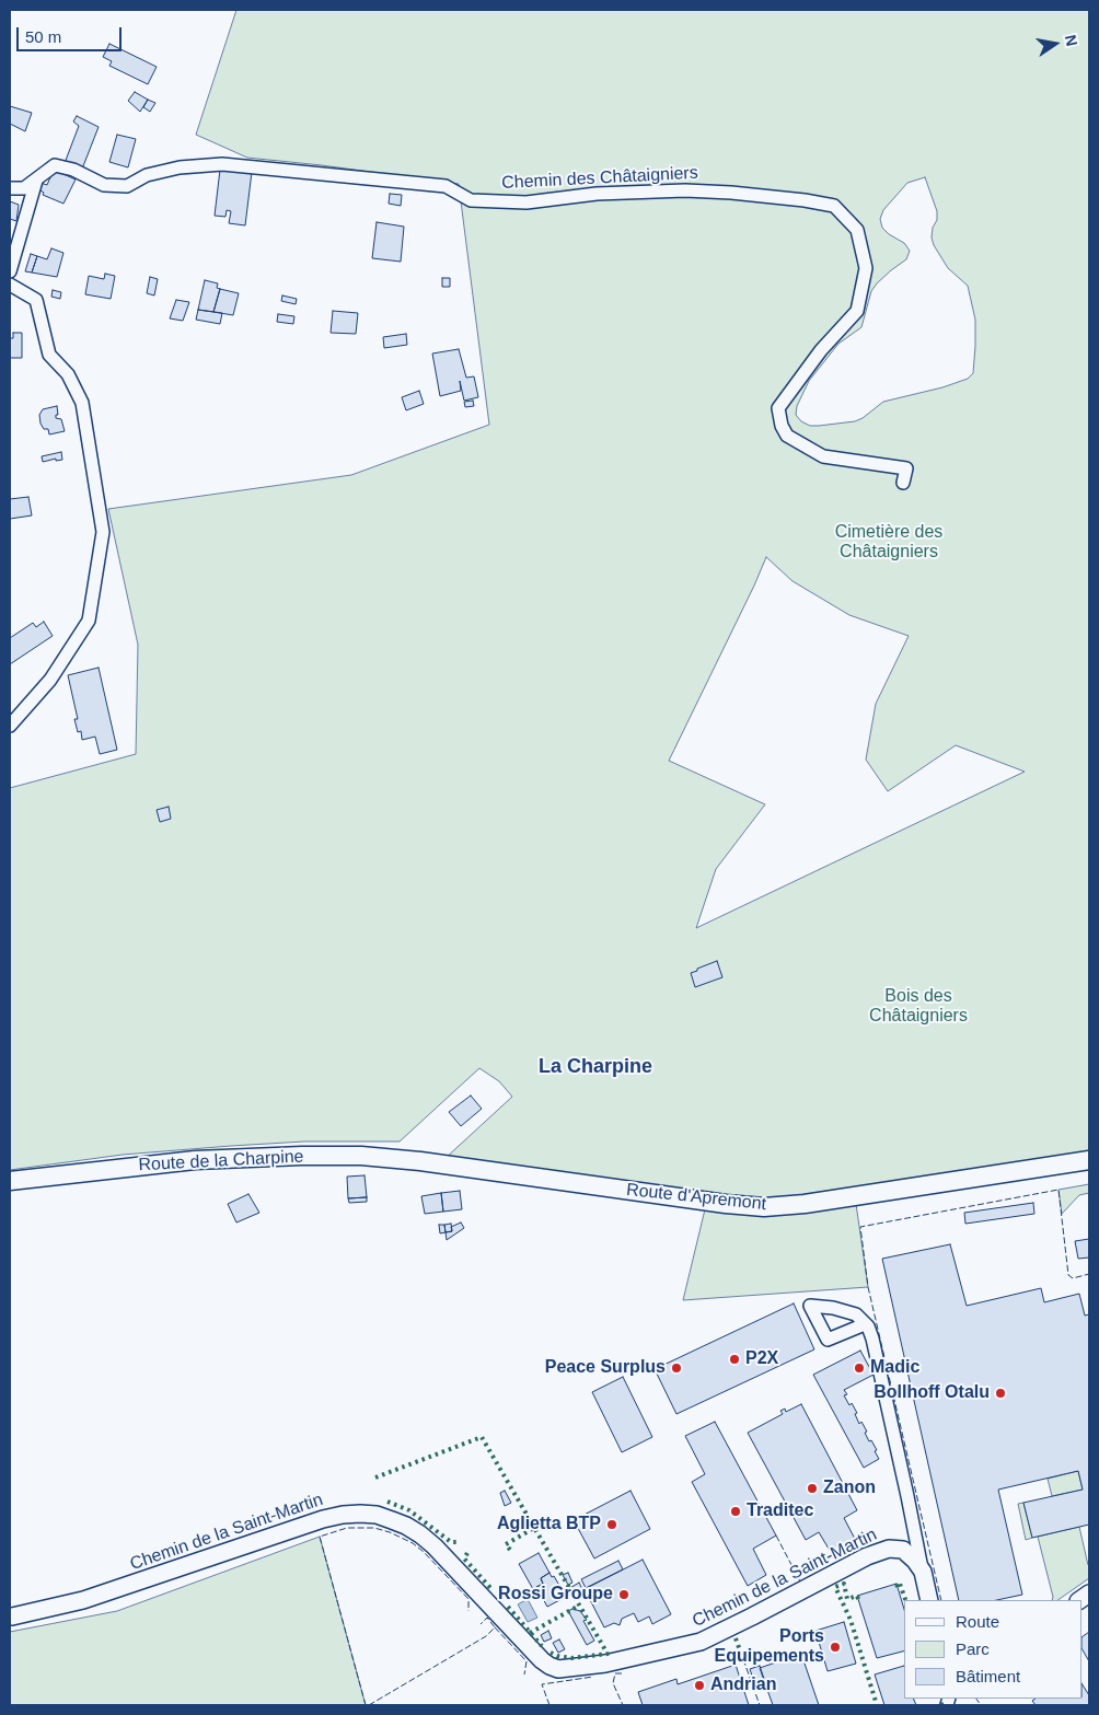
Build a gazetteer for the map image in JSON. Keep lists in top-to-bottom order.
{
  "streets": {
    "main road": ["Route de la Charpine", "Route d'Apremont"],
    "street": ["Chemin des Châtaigniers", "Chemin de la Saint-Martin"]
  },
  "crossings": [
    ["Route de la Charpine", "Route d'Apremont"]
  ],
  "districts": ["La Charpine"],
  "parks": ["Cimetière des Châtaigniers", "Bois des Châtaigniers"],
  "places": [
    "P2X",
    "Peace Surplus",
    "Madic",
    "Bollhoff Otalu",
    "Zanon",
    "Traditec",
    "Aglietta BTP",
    "Rossi Groupe",
    "Ports Equipements",
    "Andrian"
  ],
  "legend": ["Route", "Parc", "Bâtiment"],
  "scale_bar": "50 m",
  "north": "right"
}
